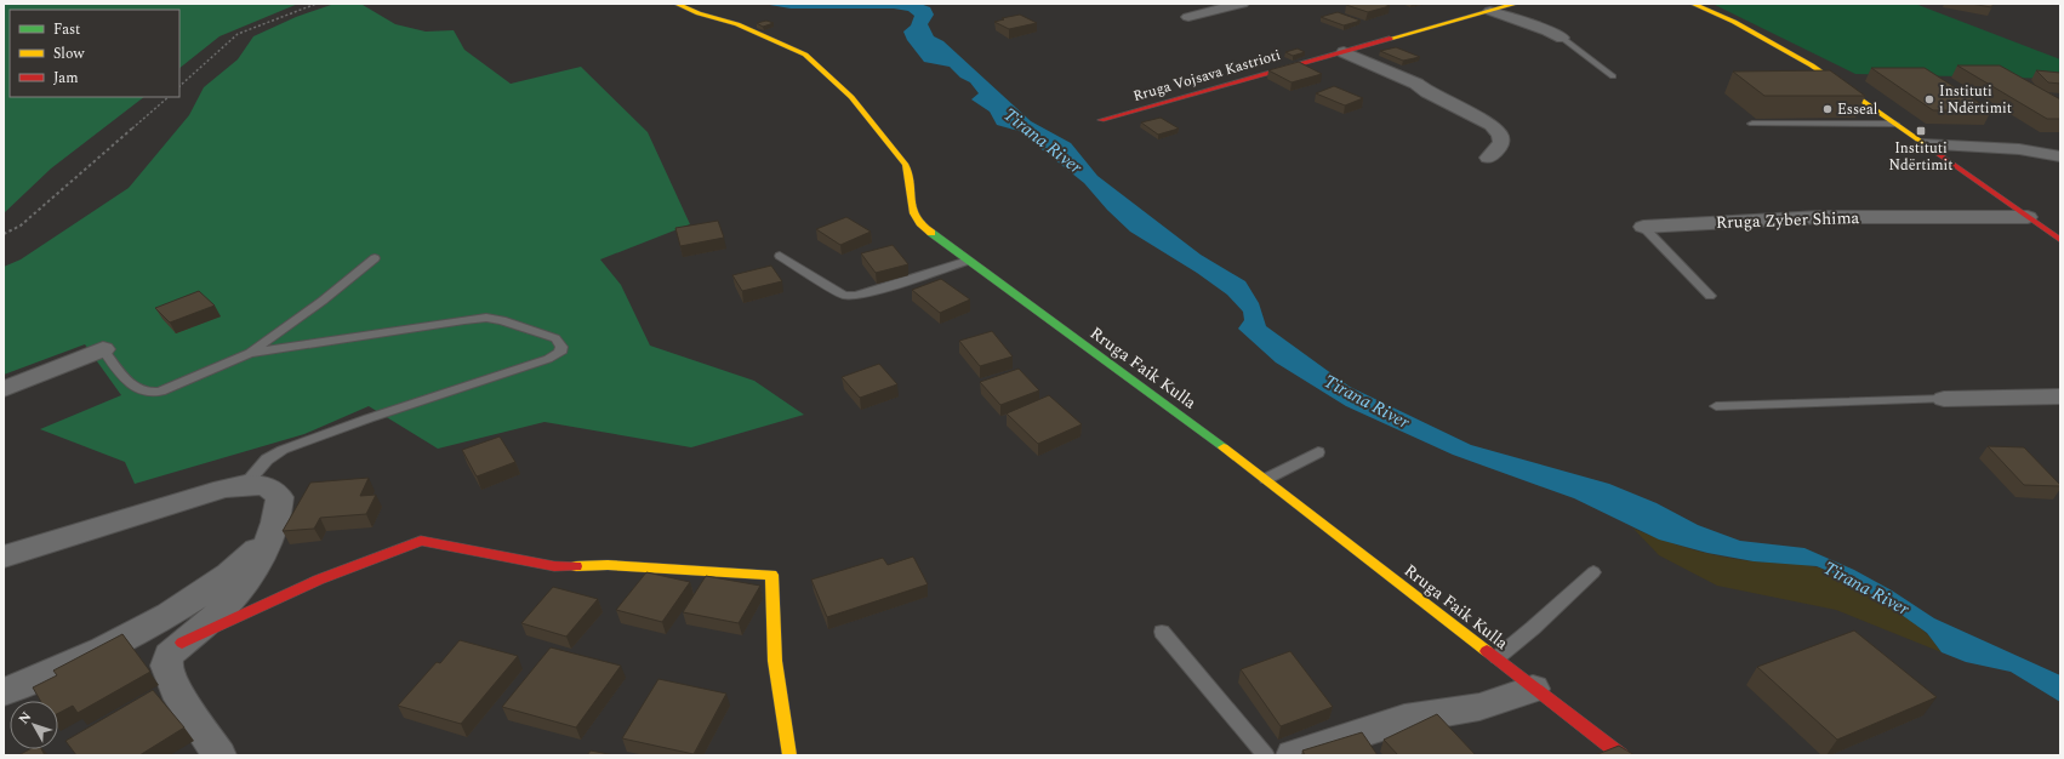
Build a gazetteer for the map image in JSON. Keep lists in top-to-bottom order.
{
  "streets": {
    "street": ["Rruga Vojsava Kastrioti", "Rruga Zyber Shima", "Rruga Faik Kulla"]
  },
  "water": ["Tirana River"],
  "places": {
    "other": ["Instituti i Ndërtimit", "Esseal"],
    "transit": ["Instituti Ndërtimit"]
  },
  "legend": ["Fast", "Slow", "Jam"],
  "north": "top left"
}
